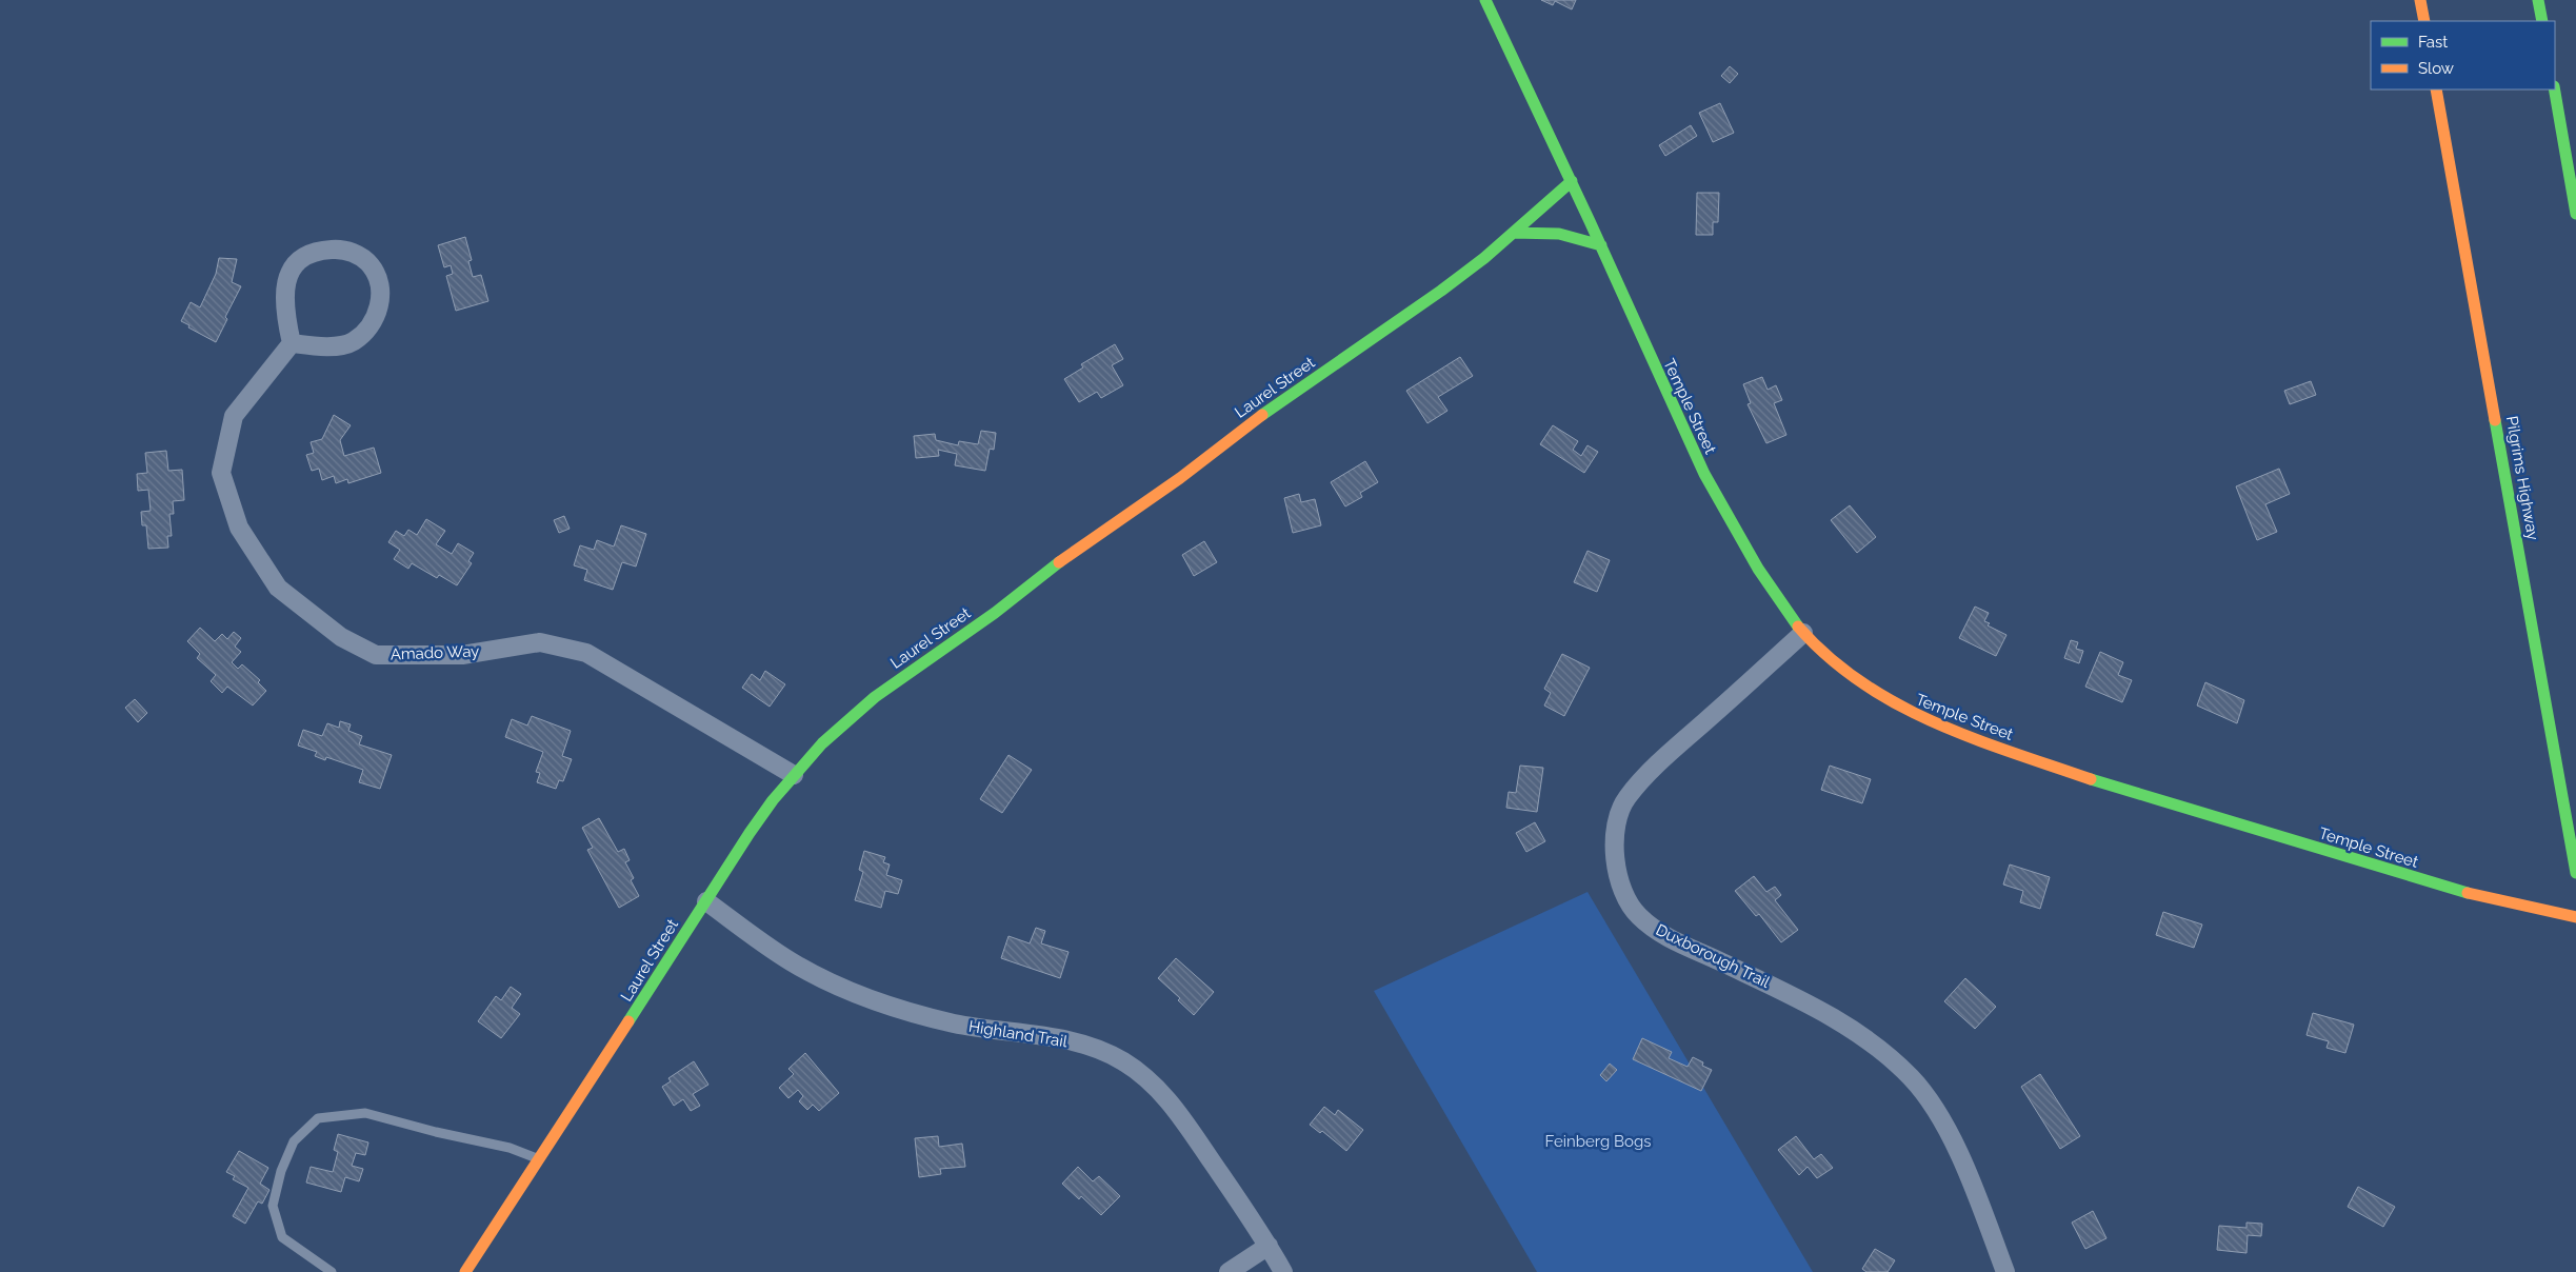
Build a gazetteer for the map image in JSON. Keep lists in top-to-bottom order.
{
  "streets": {
    "main road": ["Laurel Street", "Temple Street", "Pilgrims Highway"],
    "street": ["Amado Way", "Duxborough Trail", "Highland Trail"]
  },
  "crossings": [
    ["Laurel Street", "Temple Street"],
    ["Laurel Street", "Amado Way"],
    ["Laurel Street", "Highland Trail"],
    ["Temple Street", "Duxborough Trail"]
  ],
  "parks": ["Feinberg Bogs"],
  "legend": ["Fast", "Slow"]
}
